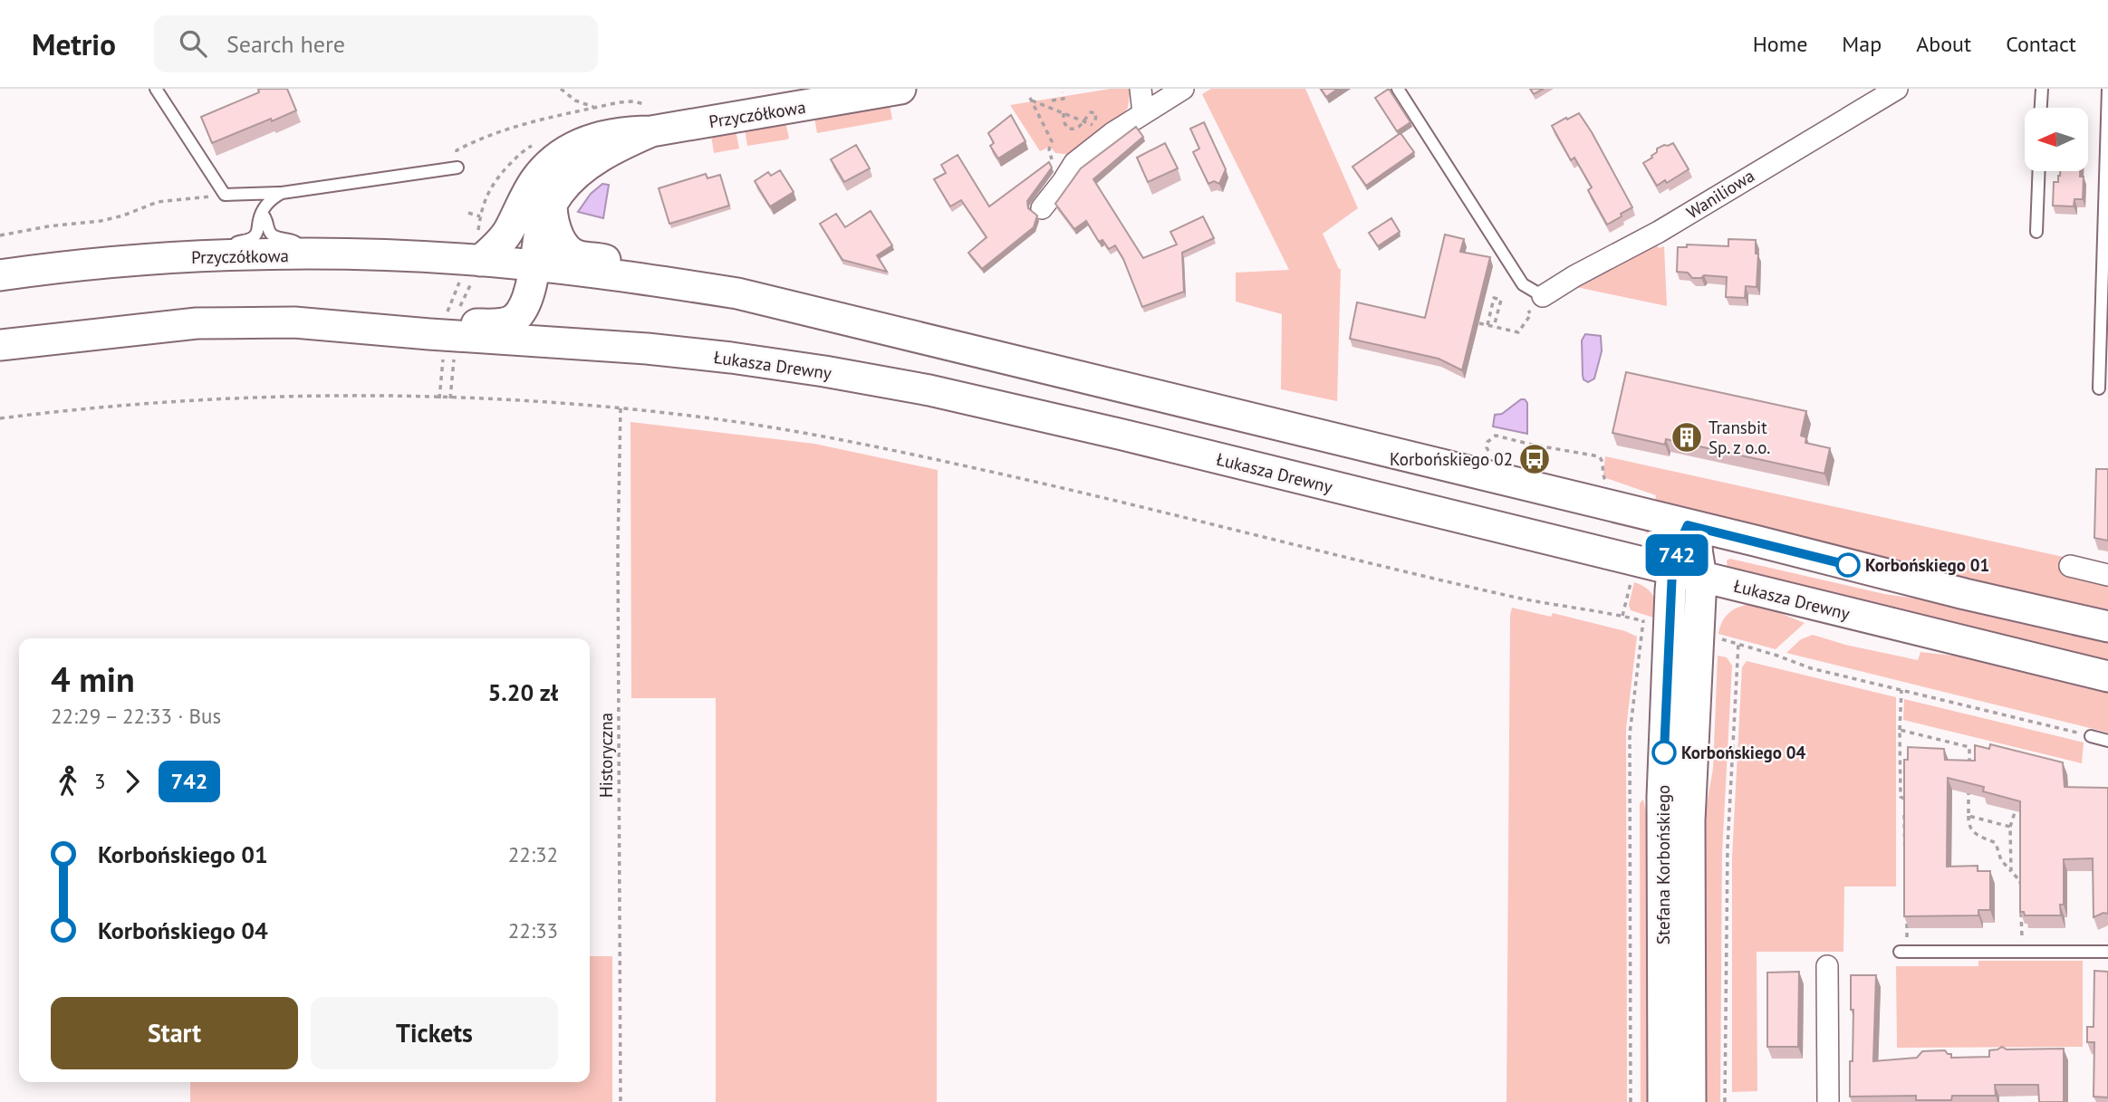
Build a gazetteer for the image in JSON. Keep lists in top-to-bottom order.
{
  "streets": {
    "main road": ["Przyczółkowa", "Łukasza Drewny", "Stefana Korbońskiego"],
    "street": ["Waniliowa"],
    "path": ["Historyczna"]
  },
  "crossings": [
    ["Łukasza Drewny", "Stefana Korbońskiego"]
  ],
  "places": {
    "building": ["Transbit Sp. z o.o."],
    "bus stop": ["Korbońskiego 02"],
    "other": ["Korbońskiego 01", "Korbońskiego 04"]
  },
  "lines": ["bus line 742"],
  "north": "left",
  "page": {
    "header": "Metrio",
    "search": "Search here",
    "nav": [
      "Home",
      "Map",
      "About",
      "Contact"
    ],
    "on_map": "742",
    "heading": ["4 min", "22:29 – 22:33 · Bus", "5.20 zł"],
    "legs": ["3", "742"],
    "list": [
      {
        "name": "Korbońskiego 01",
        "value": "22:32"
      },
      {
        "name": "Korbońskiego 04",
        "value": "22:33"
      }
    ],
    "buttons": ["Start", "Tickets"]
  }
}
